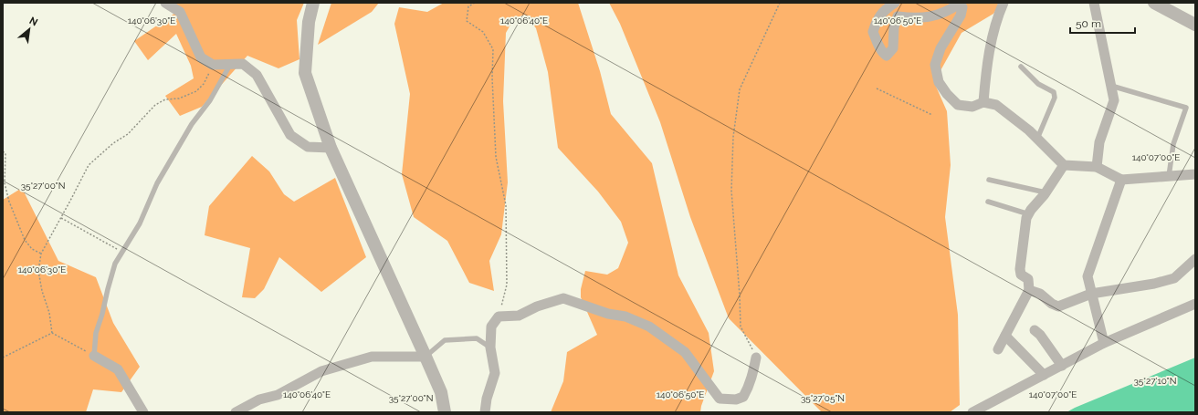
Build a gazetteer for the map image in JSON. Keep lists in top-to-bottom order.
{
  "scale_bar": "50 m",
  "north": "top right",
  "coordinates": [
    "140°06'30\"E",
    "140°06'40\"E",
    "140°06'50\"E",
    "140°07'00\"E",
    "35°27'00\"N",
    "35°27'10\"N",
    "35°27'05\"N"
  ]
}
